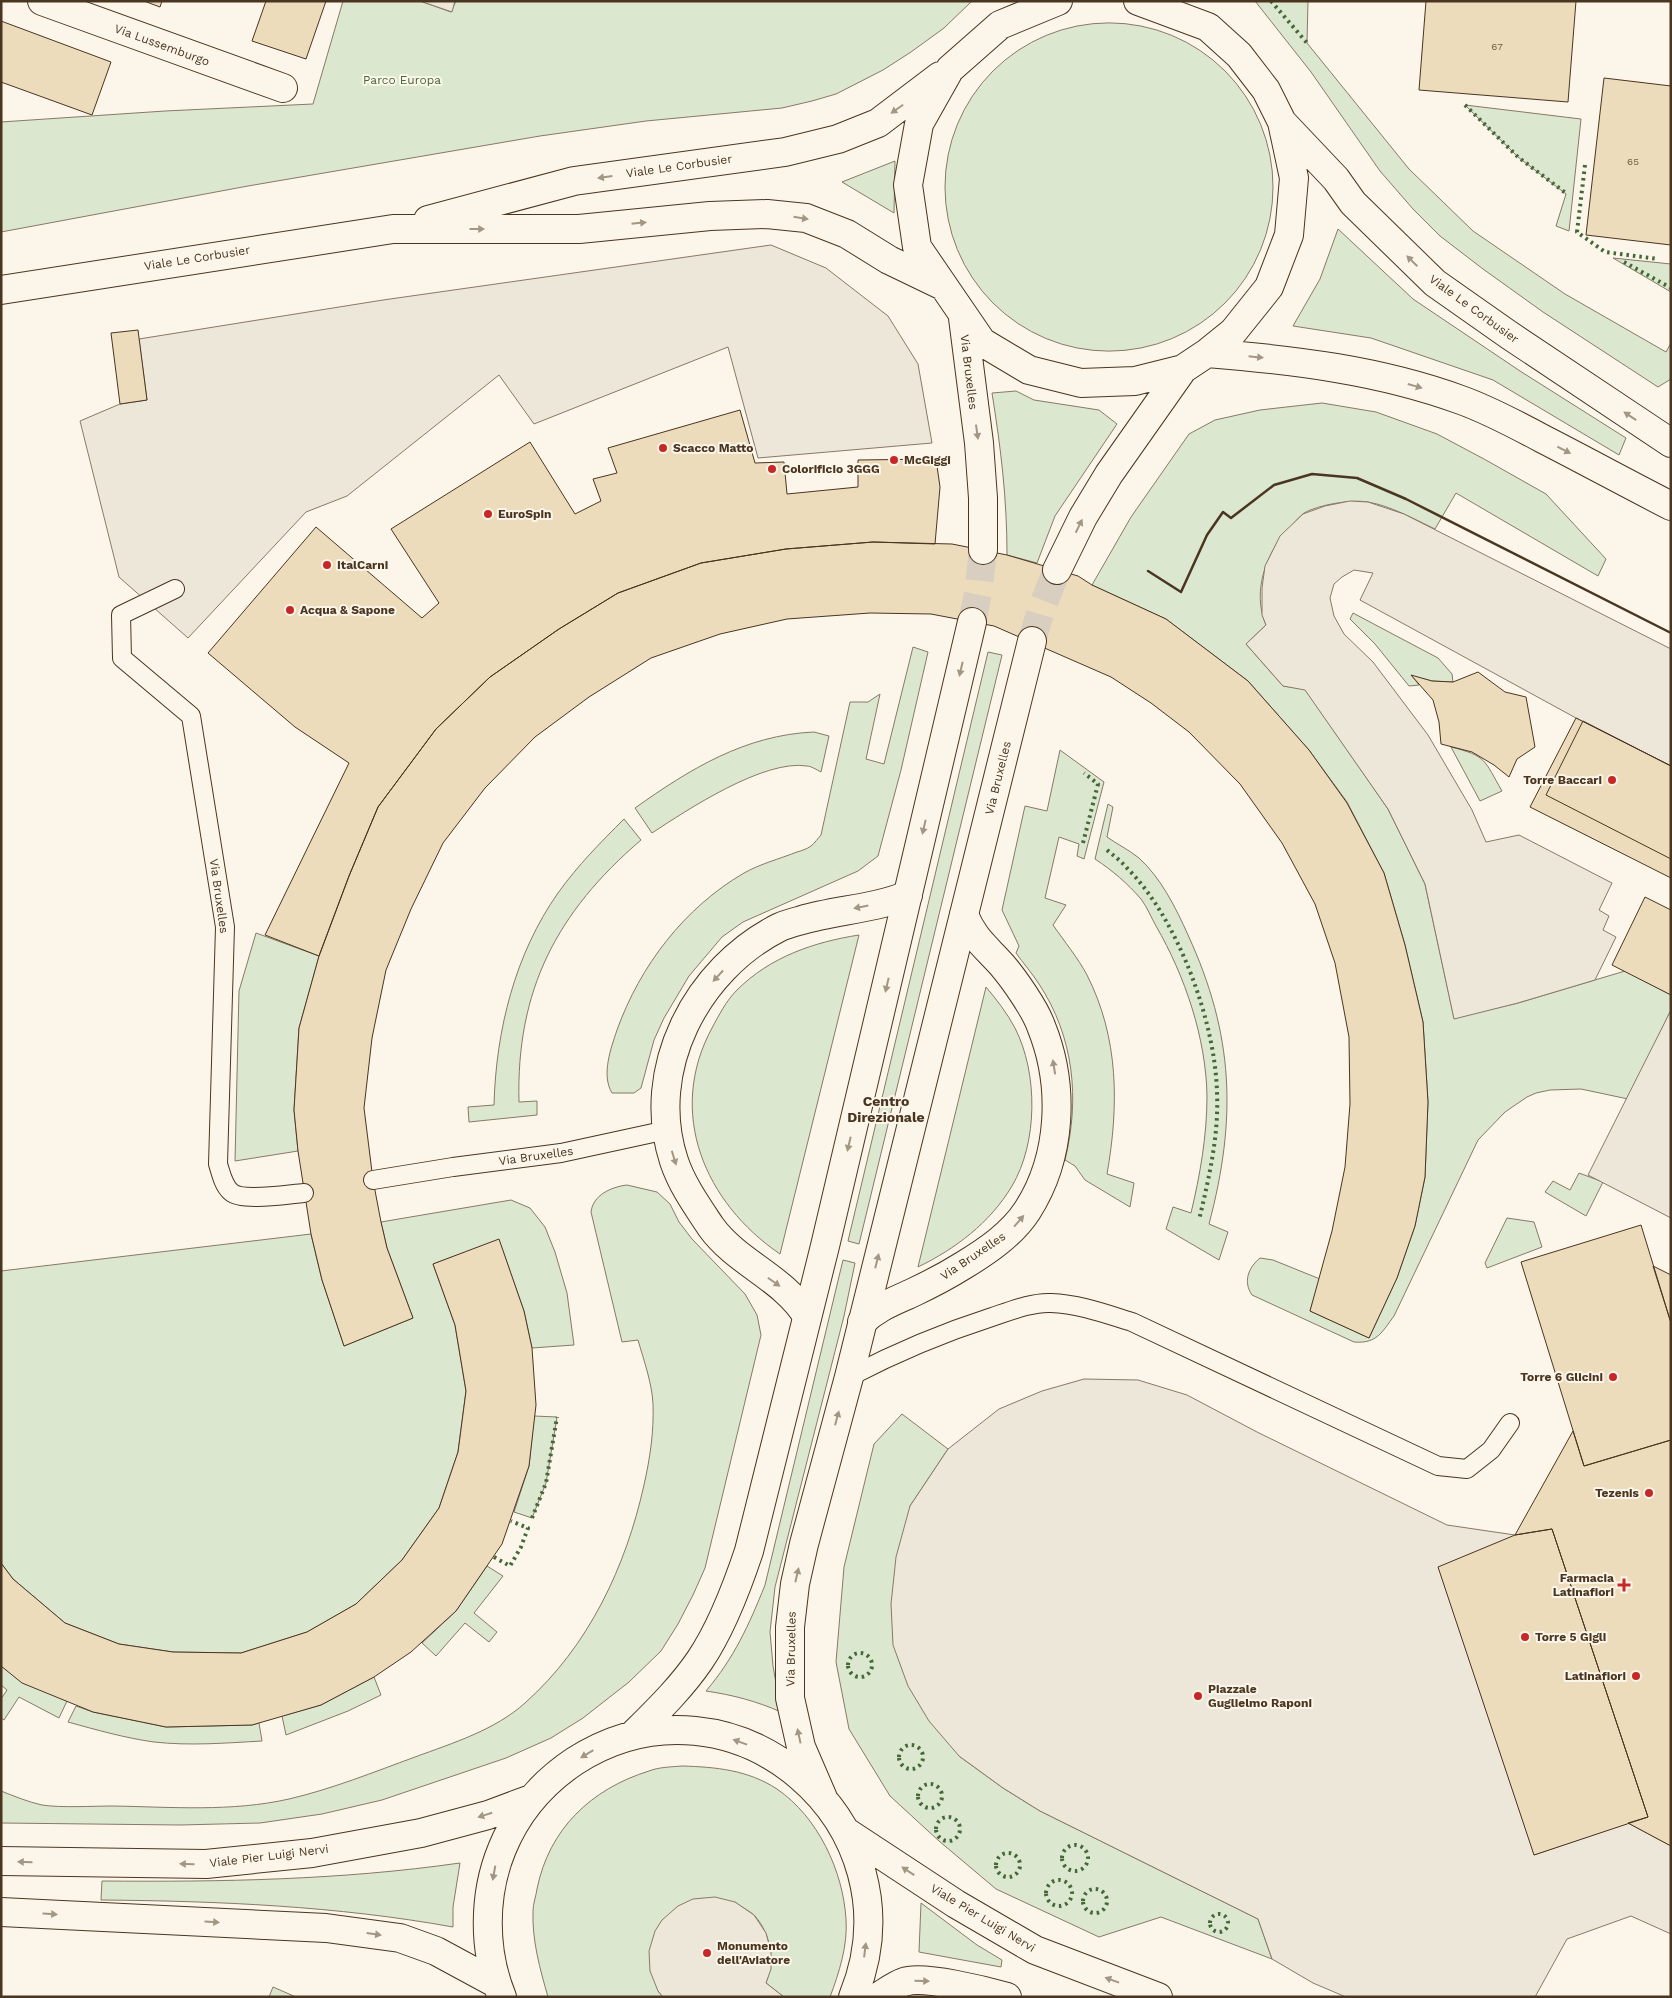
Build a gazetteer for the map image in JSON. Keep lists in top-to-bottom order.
{
  "streets": {
    "street": [
      "Via Lussemburgo",
      "Viale Le Corbusier",
      "Via Bruxelles",
      "Viale Pier Luigi Nervi"
    ]
  },
  "districts": ["Centro Direzionale"],
  "parks": ["Parco Europa"],
  "places": {
    "other": [
      "Scacco Matto",
      "McGiggi",
      "Colorificio 3GGG",
      "EuroSpin",
      "ItalCarni",
      "Acqua & Sapone",
      "Torre Baccari",
      "Torre 6 Glicini",
      "Tezenis",
      "Torre 5 Gigli",
      "Latinafiori",
      "Piazzale Guglielmo Raponi",
      "Monumento dell'Aviatore"
    ],
    "health": ["Farmacia Latinafiori"]
  },
  "house_numbers": ["67", "65"]
}
